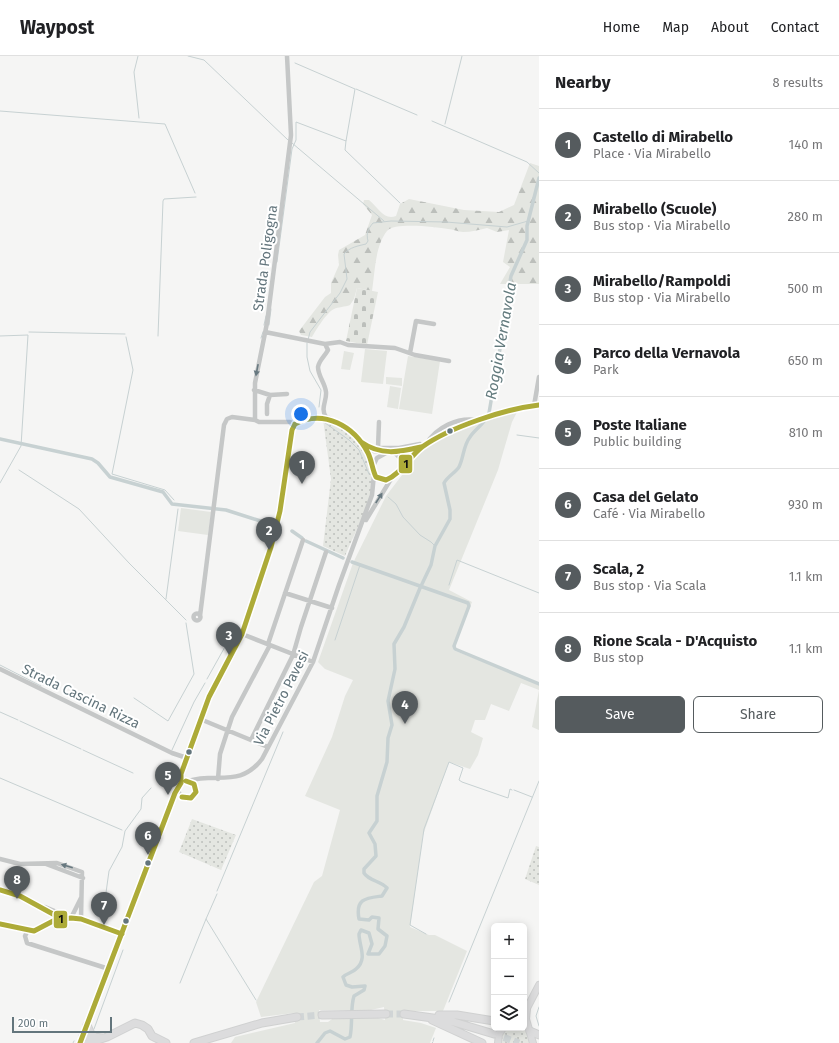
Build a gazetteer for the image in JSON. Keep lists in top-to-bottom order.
{
  "streets": {
    "street": ["Strada Poligogna", "Strada Cascina Rizza", "Via Pietro Pavesi"]
  },
  "water": ["Roggia Vernavola"],
  "lines": ["transit line 1"],
  "scale_bar": "200 m",
  "page": {
    "header": "Waypost",
    "nav": [
      "Home",
      "Map",
      "About",
      "Contact"
    ],
    "heading": ["Nearby", "8 results"],
    "list": [
      {
        "mark": "1",
        "name": "Castello di Mirabello",
        "note": "Place · Via Mirabello",
        "value": "140 m"
      },
      {
        "mark": "2",
        "name": "Mirabello (Scuole)",
        "note": "Bus stop · Via Mirabello",
        "value": "280 m"
      },
      {
        "mark": "3",
        "name": "Mirabello/Rampoldi",
        "note": "Bus stop · Via Mirabello",
        "value": "500 m"
      },
      {
        "mark": "4",
        "name": "Parco della Vernavola",
        "note": "Park",
        "value": "650 m"
      },
      {
        "mark": "5",
        "name": "Poste Italiane",
        "note": "Public building",
        "value": "810 m"
      },
      {
        "mark": "6",
        "name": "Casa del Gelato",
        "note": "Café · Via Mirabello",
        "value": "930 m"
      },
      {
        "mark": "7",
        "name": "Scala, 2",
        "note": "Bus stop · Via Scala",
        "value": "1.1 km"
      },
      {
        "mark": "8",
        "name": "Rione Scala - D'Acquisto",
        "note": "Bus stop",
        "value": "1.1 km"
      }
    ],
    "pins": [
      "1",
      "2",
      "3",
      "4",
      "5",
      "6",
      "8",
      "7"
    ],
    "buttons": ["Save", "Share"],
    "map_buttons": ["+", "−"],
    "scale": "200 m"
  }
}
